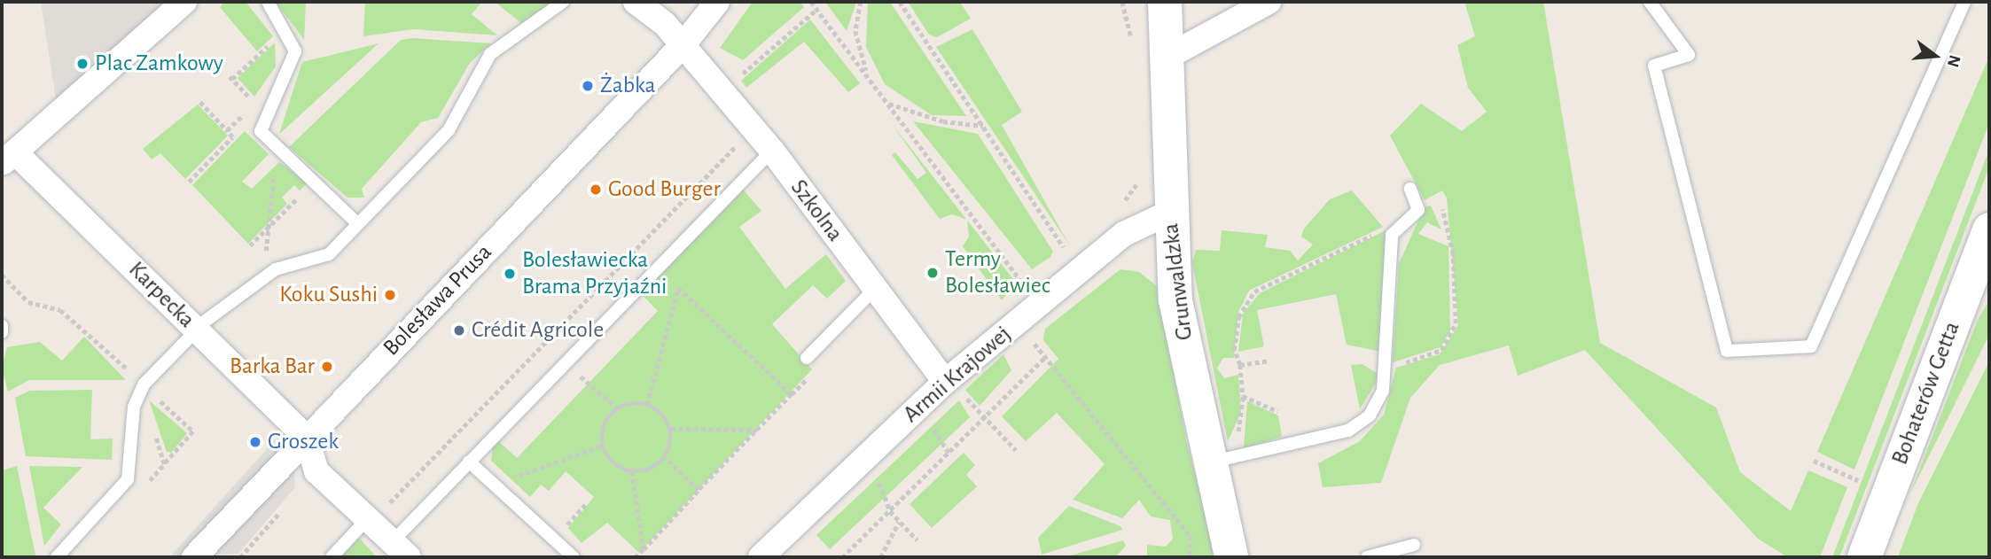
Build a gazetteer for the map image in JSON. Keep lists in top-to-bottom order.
{
  "streets": {
    "street": [
      "Szkolna",
      "Grunwaldzka",
      "Karpecka",
      "Bolesława Prusa",
      "Armii Krajowej",
      "Bohaterów Getta"
    ]
  },
  "crossings": [
    ["Szkolna", "Bolesława Prusa"],
    ["Szkolna", "Armii Krajowej"],
    ["Grunwaldzka", "Armii Krajowej"],
    ["Karpecka", "Bolesława Prusa"]
  ],
  "places": [
    "Plac Zamkowy",
    "Żabka",
    "Good Burger",
    "Termy Bolesławiec",
    "Bolesławiecka Brama Przyjaźni",
    "Koku Sushi",
    "Crédit Agricole",
    "Barka Bar",
    "Groszek"
  ],
  "north": "right"
}
